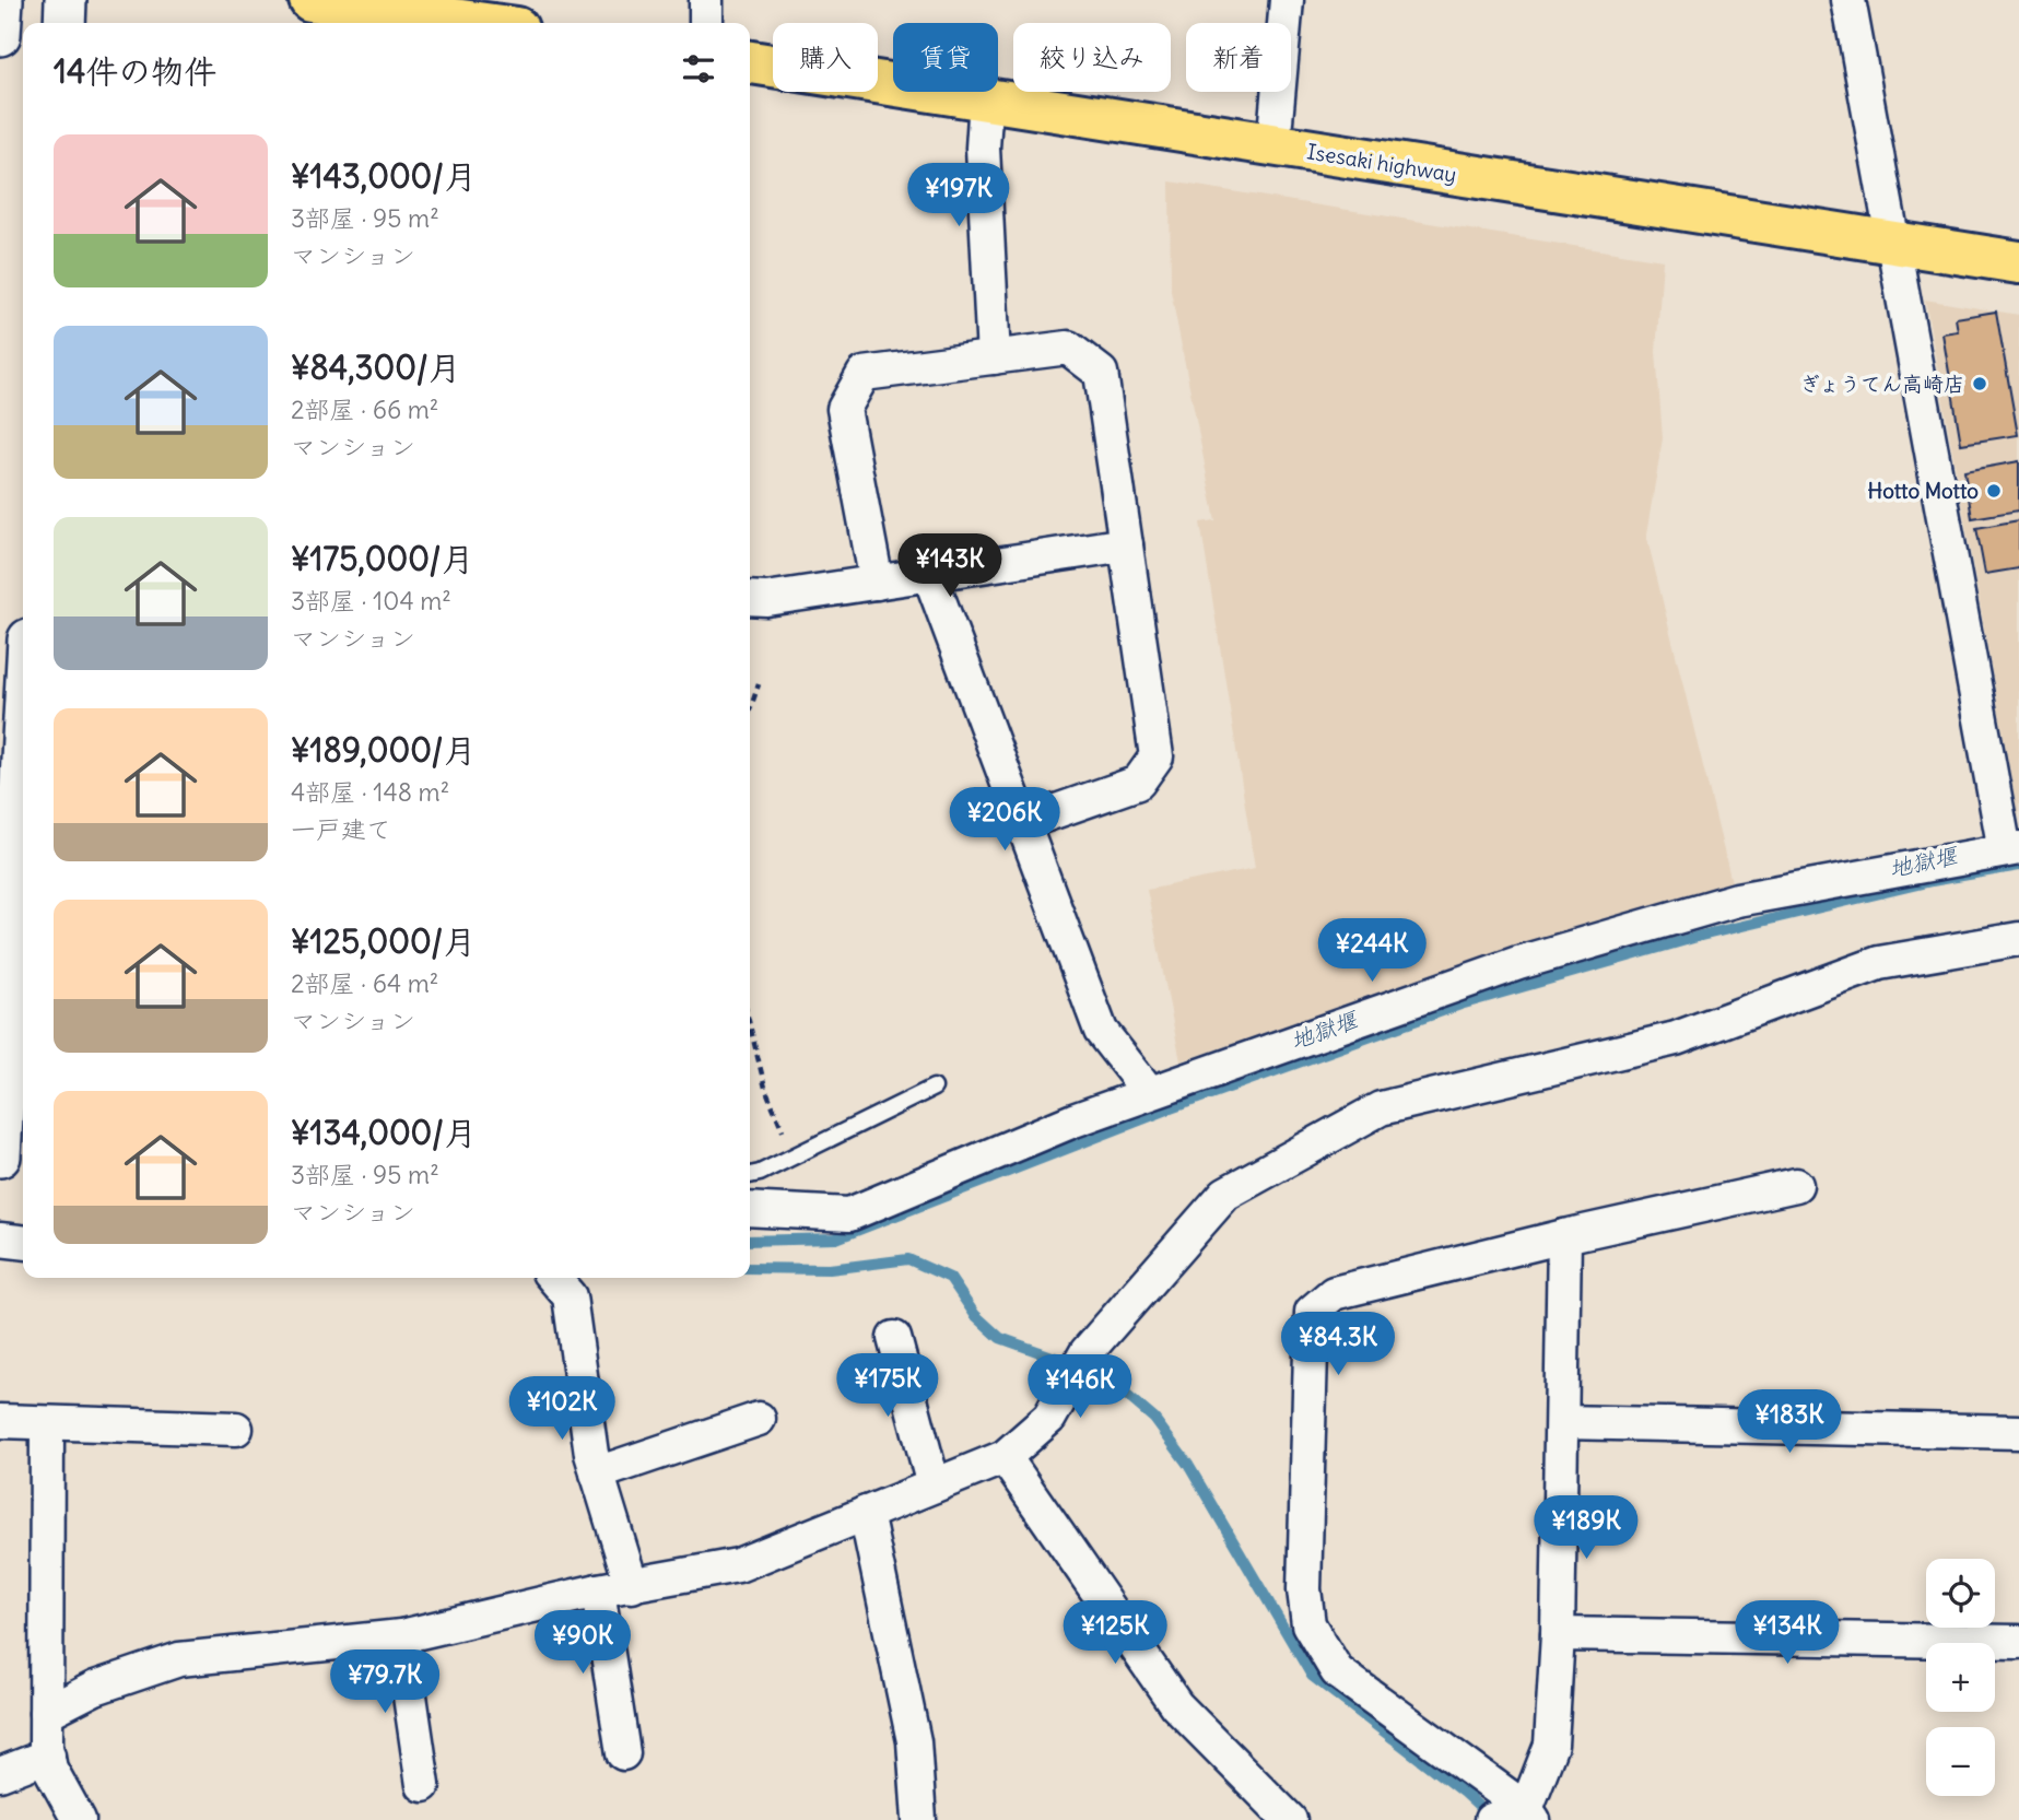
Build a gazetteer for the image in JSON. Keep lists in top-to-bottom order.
{
  "streets": {
    "main road": ["Isesaki highway"]
  },
  "water": ["地獄堰"],
  "places": ["ぎょうてん高崎店", "Hotto Motto"],
  "page": {
    "chip": [
      "購入",
      "賃貸",
      "絞り込み",
      "新着"
    ],
    "heading": "14件の物件",
    "list": [
      {
        "name": "¥143,000/月",
        "note": "3部屋 · 95 m² · マンション"
      },
      {
        "name": "¥84,300/月",
        "note": "2部屋 · 66 m² · マンション"
      },
      {
        "name": "¥175,000/月",
        "note": "3部屋 · 104 m² · マンション"
      },
      {
        "name": "¥189,000/月",
        "note": "4部屋 · 148 m² · 一戸建て"
      },
      {
        "name": "¥125,000/月",
        "note": "2部屋 · 64 m² · マンション"
      },
      {
        "name": "¥134,000/月",
        "note": "3部屋 · 95 m² · マンション"
      }
    ],
    "price": [
      "¥197K",
      "¥143K",
      "¥206K",
      "¥244K",
      "¥84.3K",
      "¥175K",
      "¥146K",
      "¥102K",
      "¥183K",
      "¥189K",
      "¥125K",
      "¥134K",
      "¥90K",
      "¥79.7K"
    ],
    "map_buttons": ["+", "−"]
  }
}
